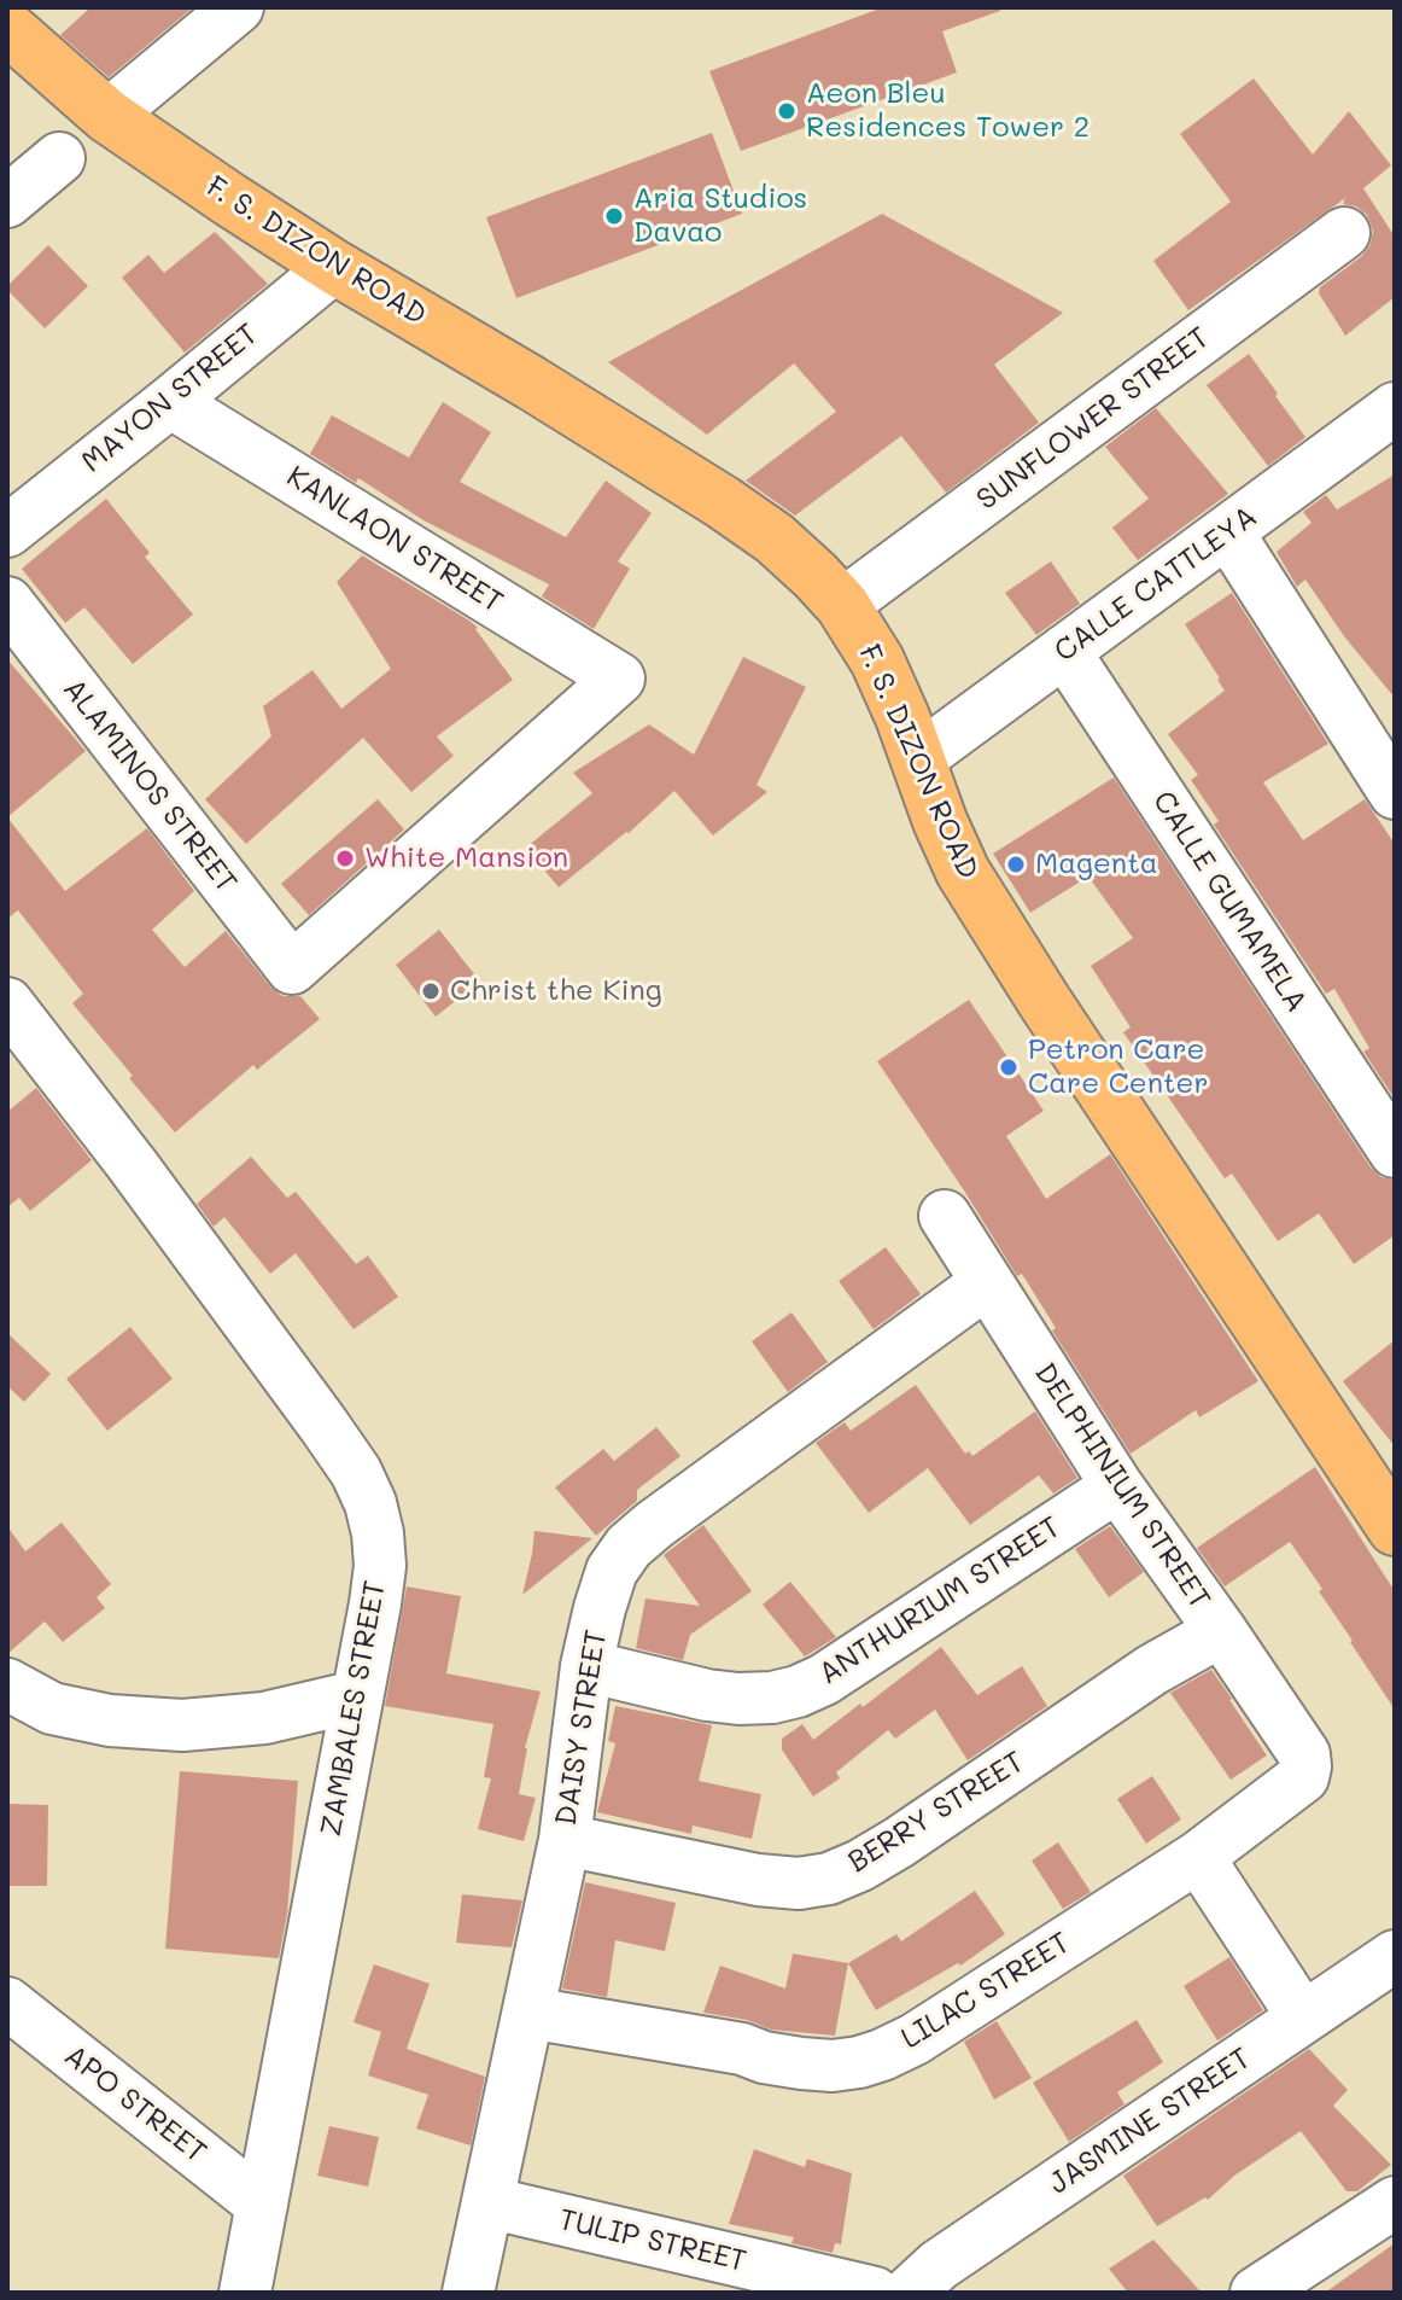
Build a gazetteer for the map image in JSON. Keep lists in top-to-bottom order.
{
  "streets": {
    "main road": ["F. S. DIZON ROAD"],
    "street": [
      "MAYON STREET",
      "SUNFLOWER STREET",
      "KANLAON STREET",
      "CALLE CATTLEYA",
      "ALAMINOS STREET",
      "CALLE GUMAMELA",
      "DELPHINIUM STREET",
      "ANTHURIUM STREET",
      "ZAMBALES STREET",
      "DAISY STREET",
      "BERRY STREET",
      "LILAC STREET",
      "APO STREET",
      "JASMINE STREET",
      "TULIP STREET"
    ]
  },
  "crossings": [
    ["F. S. DIZON ROAD", "MAYON STREET"],
    ["F. S. DIZON ROAD", "SUNFLOWER STREET"],
    ["F. S. DIZON ROAD", "CALLE CATTLEYA"],
    ["MAYON STREET", "KANLAON STREET"],
    ["KANLAON STREET", "ALAMINOS STREET"],
    ["CALLE CATTLEYA", "CALLE GUMAMELA"],
    ["DELPHINIUM STREET", "ANTHURIUM STREET"],
    ["DELPHINIUM STREET", "DAISY STREET"],
    ["DELPHINIUM STREET", "BERRY STREET"],
    ["DELPHINIUM STREET", "LILAC STREET"],
    ["ANTHURIUM STREET", "DAISY STREET"],
    ["ZAMBALES STREET", "APO STREET"],
    ["DAISY STREET", "BERRY STREET"],
    ["DAISY STREET", "LILAC STREET"],
    ["DAISY STREET", "TULIP STREET"]
  ],
  "places": [
    "Aeon Bleu Residences Tower 2",
    "Aria Studios Davao",
    "White Mansion",
    "Magenta",
    "Christ the King",
    "Petron Care Care Center"
  ]
}
